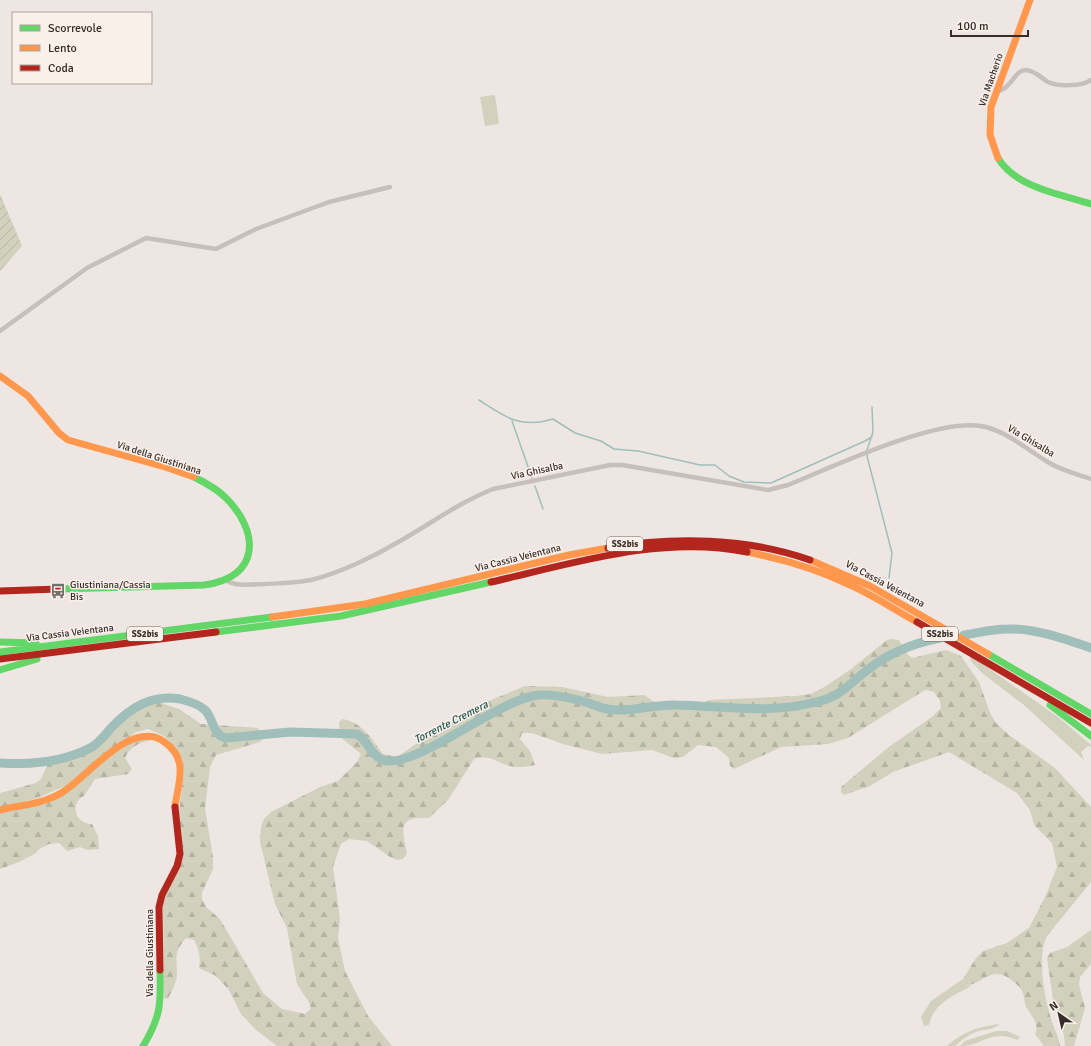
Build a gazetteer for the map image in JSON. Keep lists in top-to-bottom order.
{
  "streets": {
    "main road": [
      "Via Macherio",
      "Via della Giustiniana",
      "SS2bis",
      "Via Cassia Veientana"
    ],
    "street": ["Via Ghisalba"]
  },
  "crossings": [
    ["Via Ghisalba", "Via della Giustiniana"]
  ],
  "water": ["Torrente Cremera"],
  "places": {
    "bus stop": ["Giustiniana/Cassia Bis"]
  },
  "legend": ["Scorrevole", "Lento", "Coda"],
  "scale_bar": "100 m",
  "north": "top left"
}
